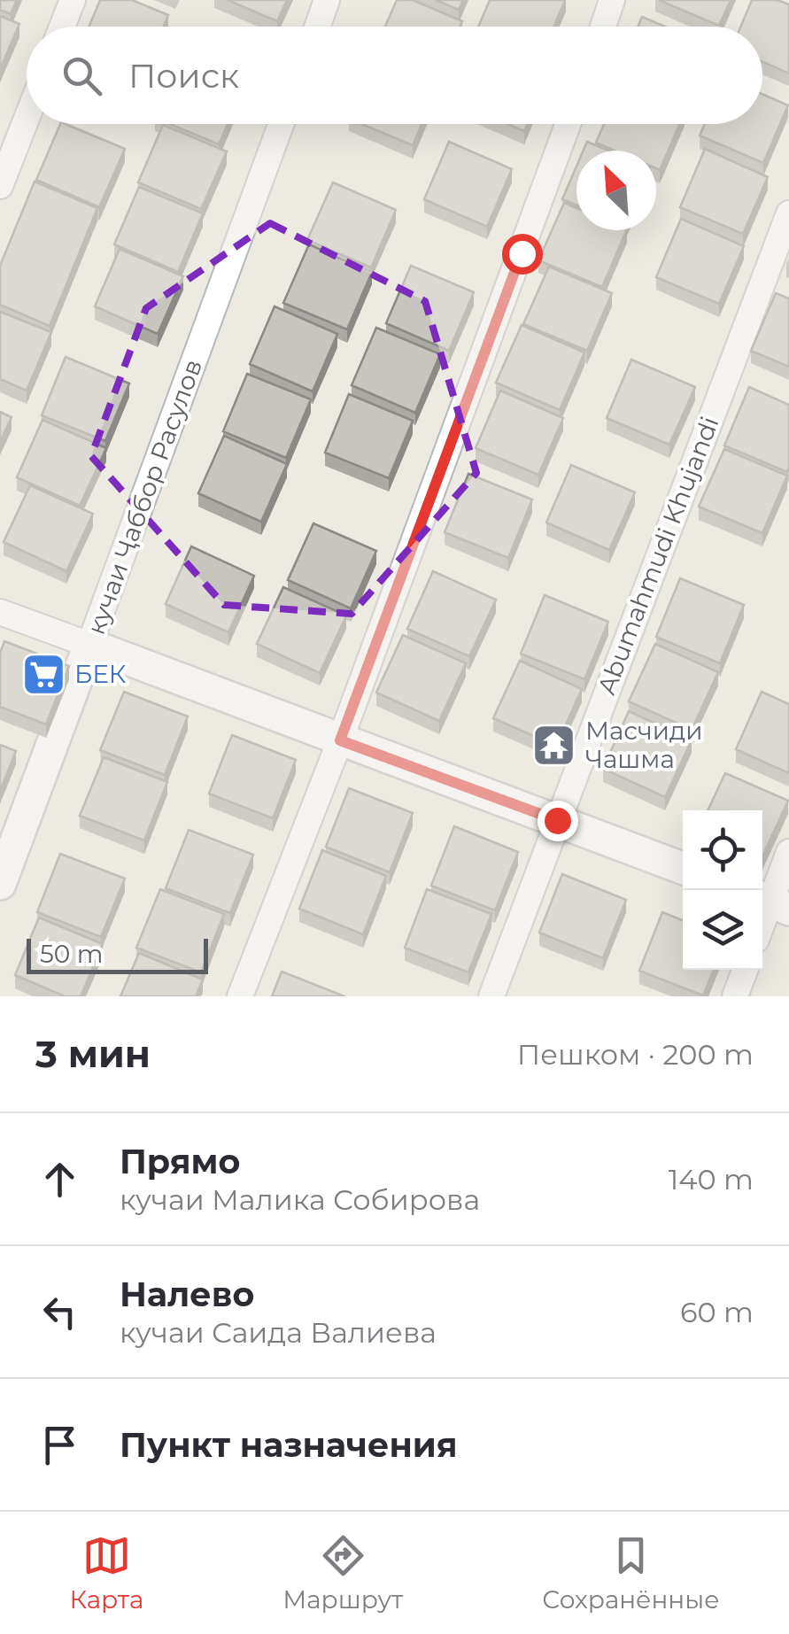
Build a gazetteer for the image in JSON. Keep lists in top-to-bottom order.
{
  "streets": {
    "street": ["кучаи Ҷаббор Расулов", "Abumahmudi Khujandi"]
  },
  "places": {
    "supermarket": ["БЕК"],
    "temple": ["Масчиди Чашма"]
  },
  "scale_bar": "50 m",
  "north": "top left",
  "page": {
    "search": "Поиск",
    "scale": "50 m",
    "heading": ["3 мин", "Пешком · 200 m"],
    "list": [
      ["Прямо", "кучаи Малика Собирова", "140 m"],
      ["Налево", "кучаи Саида Валиева", "60 m"],
      "Пункт назначения"
    ],
    "nav": ["Карта", "Маршрут", "Сохранённые"]
  }
}
